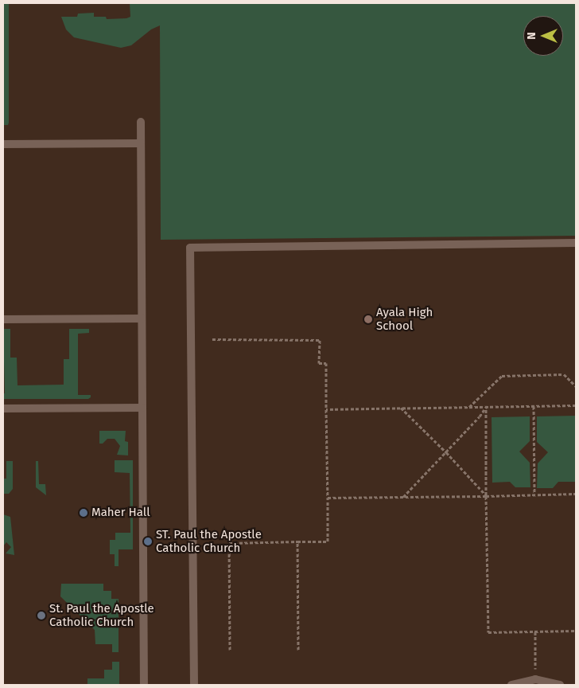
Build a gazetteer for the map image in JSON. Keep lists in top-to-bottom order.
{
  "places": [
    "Ayala High School",
    "Maher Hall",
    "ST. Paul the Apostle Catholic Church",
    "St. Paul the Apostle Catholic Church"
  ],
  "north": "left"
}
